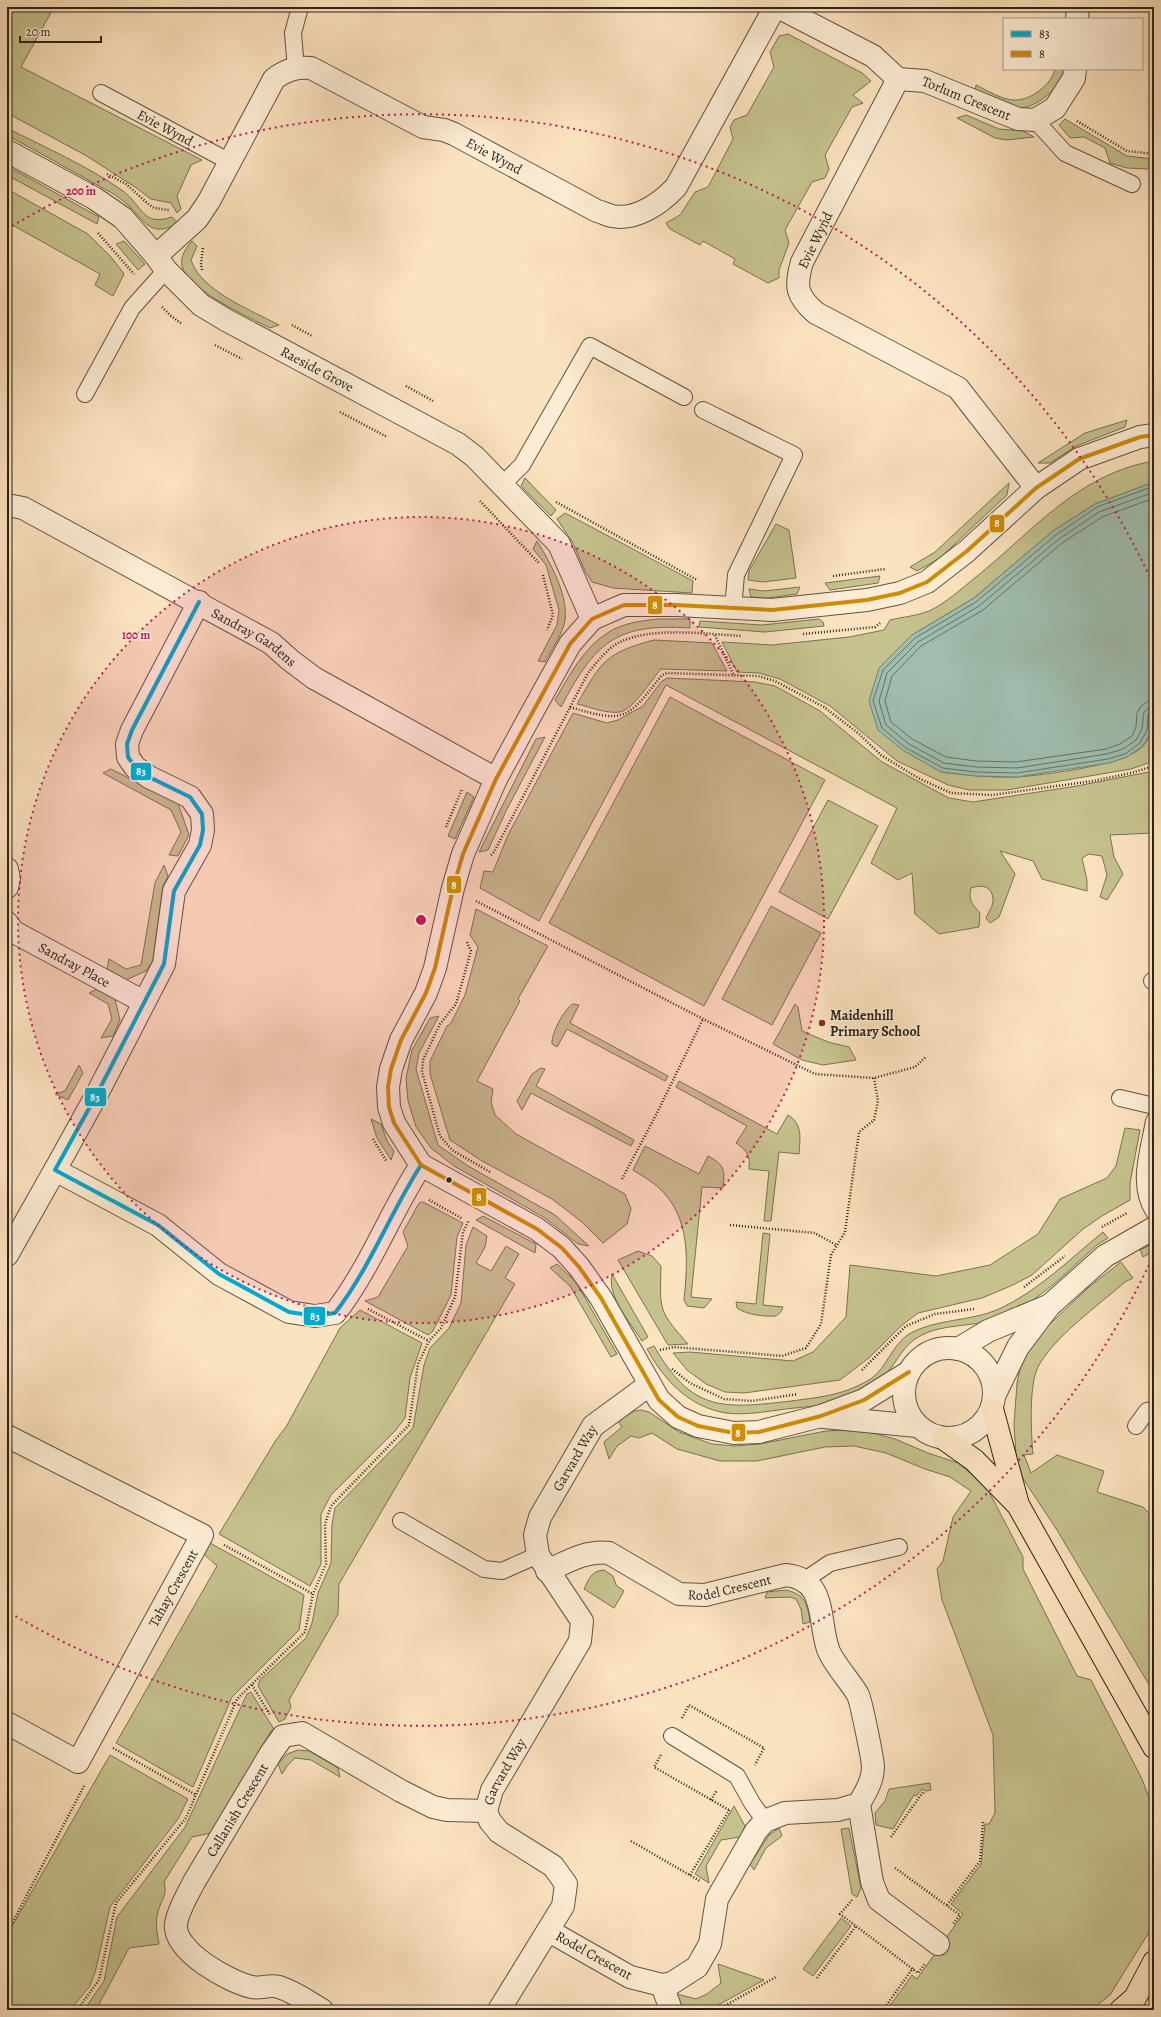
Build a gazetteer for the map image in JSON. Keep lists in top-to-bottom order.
{
  "streets": {
    "street": [
      "Torlum Crescent",
      "Evie Wynd",
      "Raeside Grove",
      "Sandray Gardens",
      "Sandray Place",
      "Garvard Way",
      "Rodel Crescent",
      "Tahay Crescent",
      "Callanish Crescent"
    ]
  },
  "crossings": [
    ["Torlum Crescent", "Evie Wynd"],
    ["Evie Wynd", "Raeside Grove"],
    ["Garvard Way", "Rodel Crescent"]
  ],
  "places": ["Maidenhill Primary School"],
  "lines": ["transit line 8", "transit line 83"],
  "legend": ["83", "8"],
  "scale_bar": "20 m",
  "rings": ["200 m", "100 m"]
}
